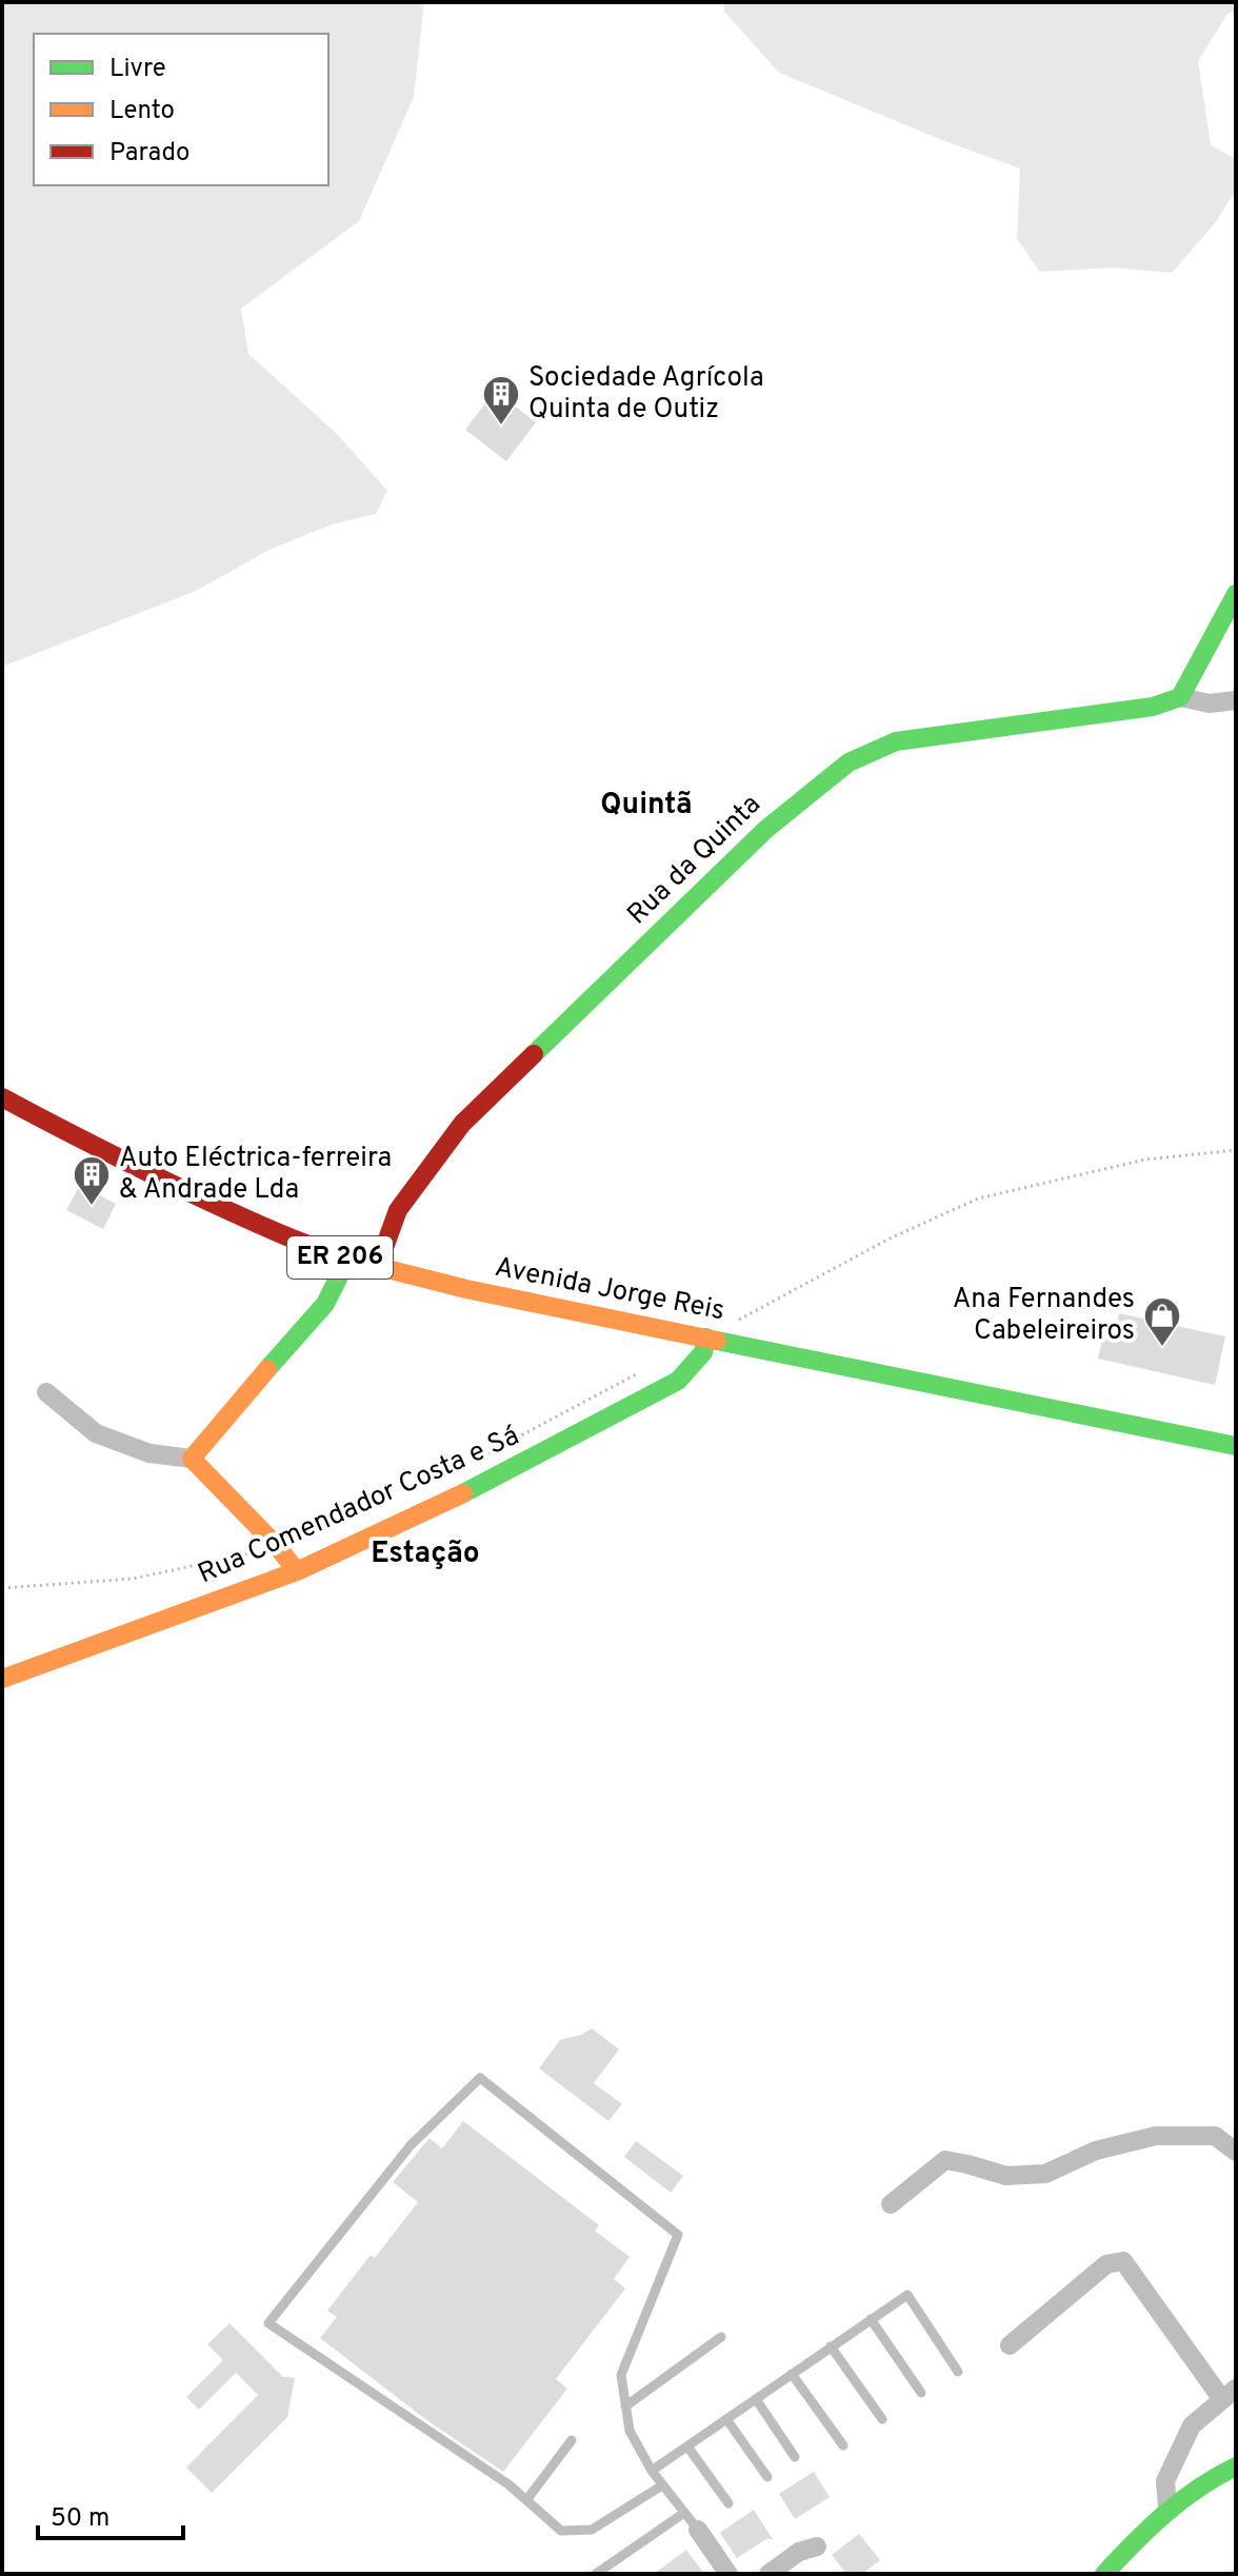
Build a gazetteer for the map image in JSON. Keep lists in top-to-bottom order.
{
  "streets": {
    "main road": [
      "Rua da Quinta",
      "ER 206",
      "Avenida Jorge Reis",
      "Rua Comendador Costa e Sá"
    ]
  },
  "crossings": [
    ["Rua da Quinta", "Avenida Jorge Reis"],
    ["Avenida Jorge Reis", "Rua Comendador Costa e Sá"]
  ],
  "districts": ["Quintã", "Estação"],
  "places": {
    "building": ["Sociedade Agrícola Quinta de Outiz", "Auto Eléctrica-ferreira & Andrade Lda"],
    "shop": ["Ana Fernandes Cabeleireiros"]
  },
  "legend": ["Livre", "Lento", "Parado"],
  "scale_bar": "50 m"
}
